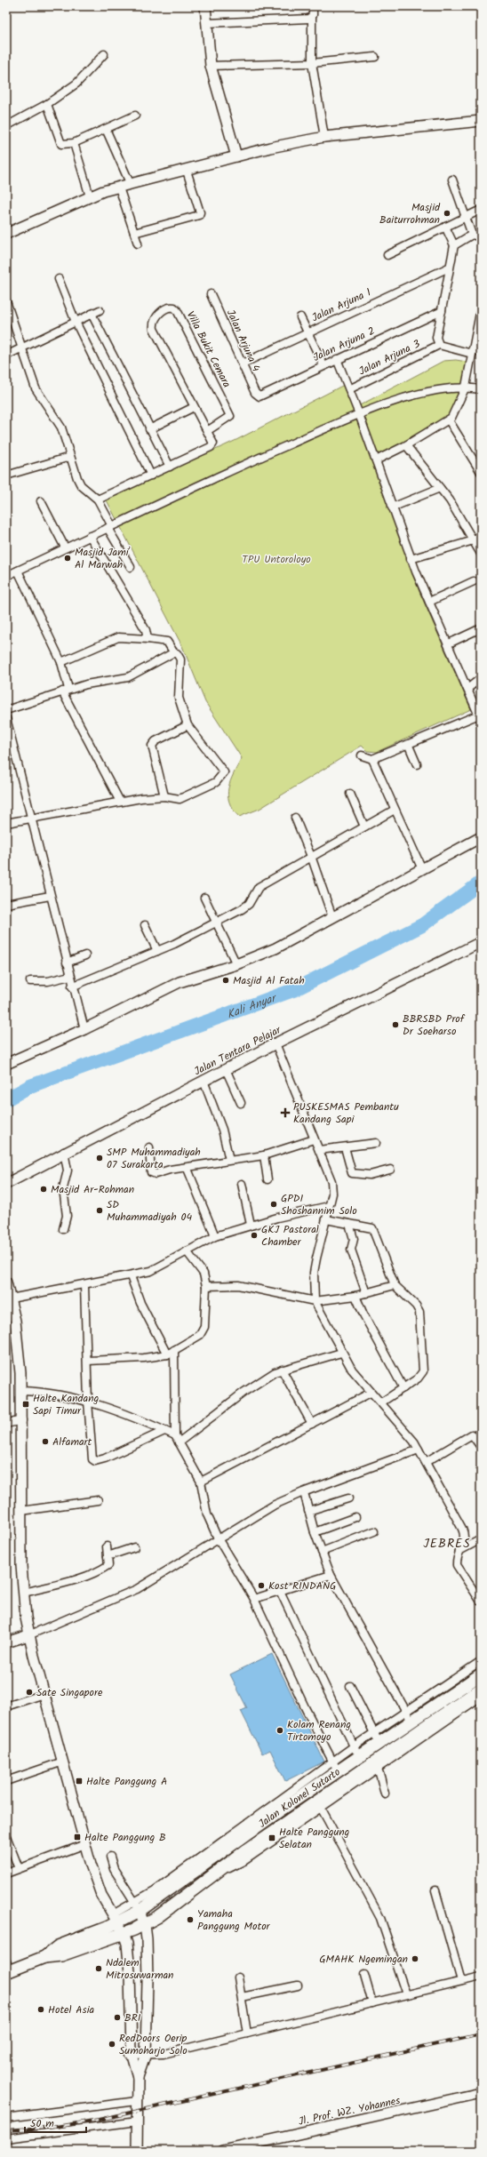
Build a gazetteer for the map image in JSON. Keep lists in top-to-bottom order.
{
  "streets": {
    "main road": ["Jalan Tentara Pelajar", "Jalan Kolonel Sutarto", "Jl. Prof. WZ. Yohannes"],
    "street": [
      "Jalan Arjuna 1",
      "Jalan Arjuna 4",
      "Jalan Arjuna 2",
      "Villa Bukit Cemara",
      "Jalan Arjuna 3"
    ]
  },
  "crossings": [
    ["Jalan Arjuna 1", "Jalan Arjuna 4"],
    ["Jalan Arjuna 4", "Jalan Arjuna 2"]
  ],
  "districts": ["JEBRES"],
  "water": ["Kali Anyar"],
  "parks": ["TPU Untoroloyo"],
  "places": {
    "other": [
      "Masjid Baiturrohman",
      "Masjid Jami' Al Marwah",
      "Masjid Al Fatah",
      "BBRSBD Prof Dr Soeharso",
      "SMP Muhammadiyah 07 Surakarta",
      "Masjid Ar-Rohman",
      "GPDI Shoshannim Solo",
      "SD Muhammadiyah 04",
      "GKJ Pastoral Chamber",
      "Alfamart",
      "Kost RINDANG",
      "Sate Singapore",
      "Kolam Renang Tirtomoyo",
      "Yamaha Panggung Motor",
      "GMAHK Ngemingan",
      "Ndalem Mitrosuwarman",
      "Hotel Asia",
      "BRI",
      "RedDoors Oerip Sumoharjo Solo"
    ],
    "health": ["PUSKESMAS Pembantu Kandang Sapi"],
    "transit": [
      "Halte Kandang Sapi Timur",
      "Halte Panggung A",
      "Halte Panggung B",
      "Halte Panggung Selatan"
    ]
  },
  "scale_bar": "50 m"
}
